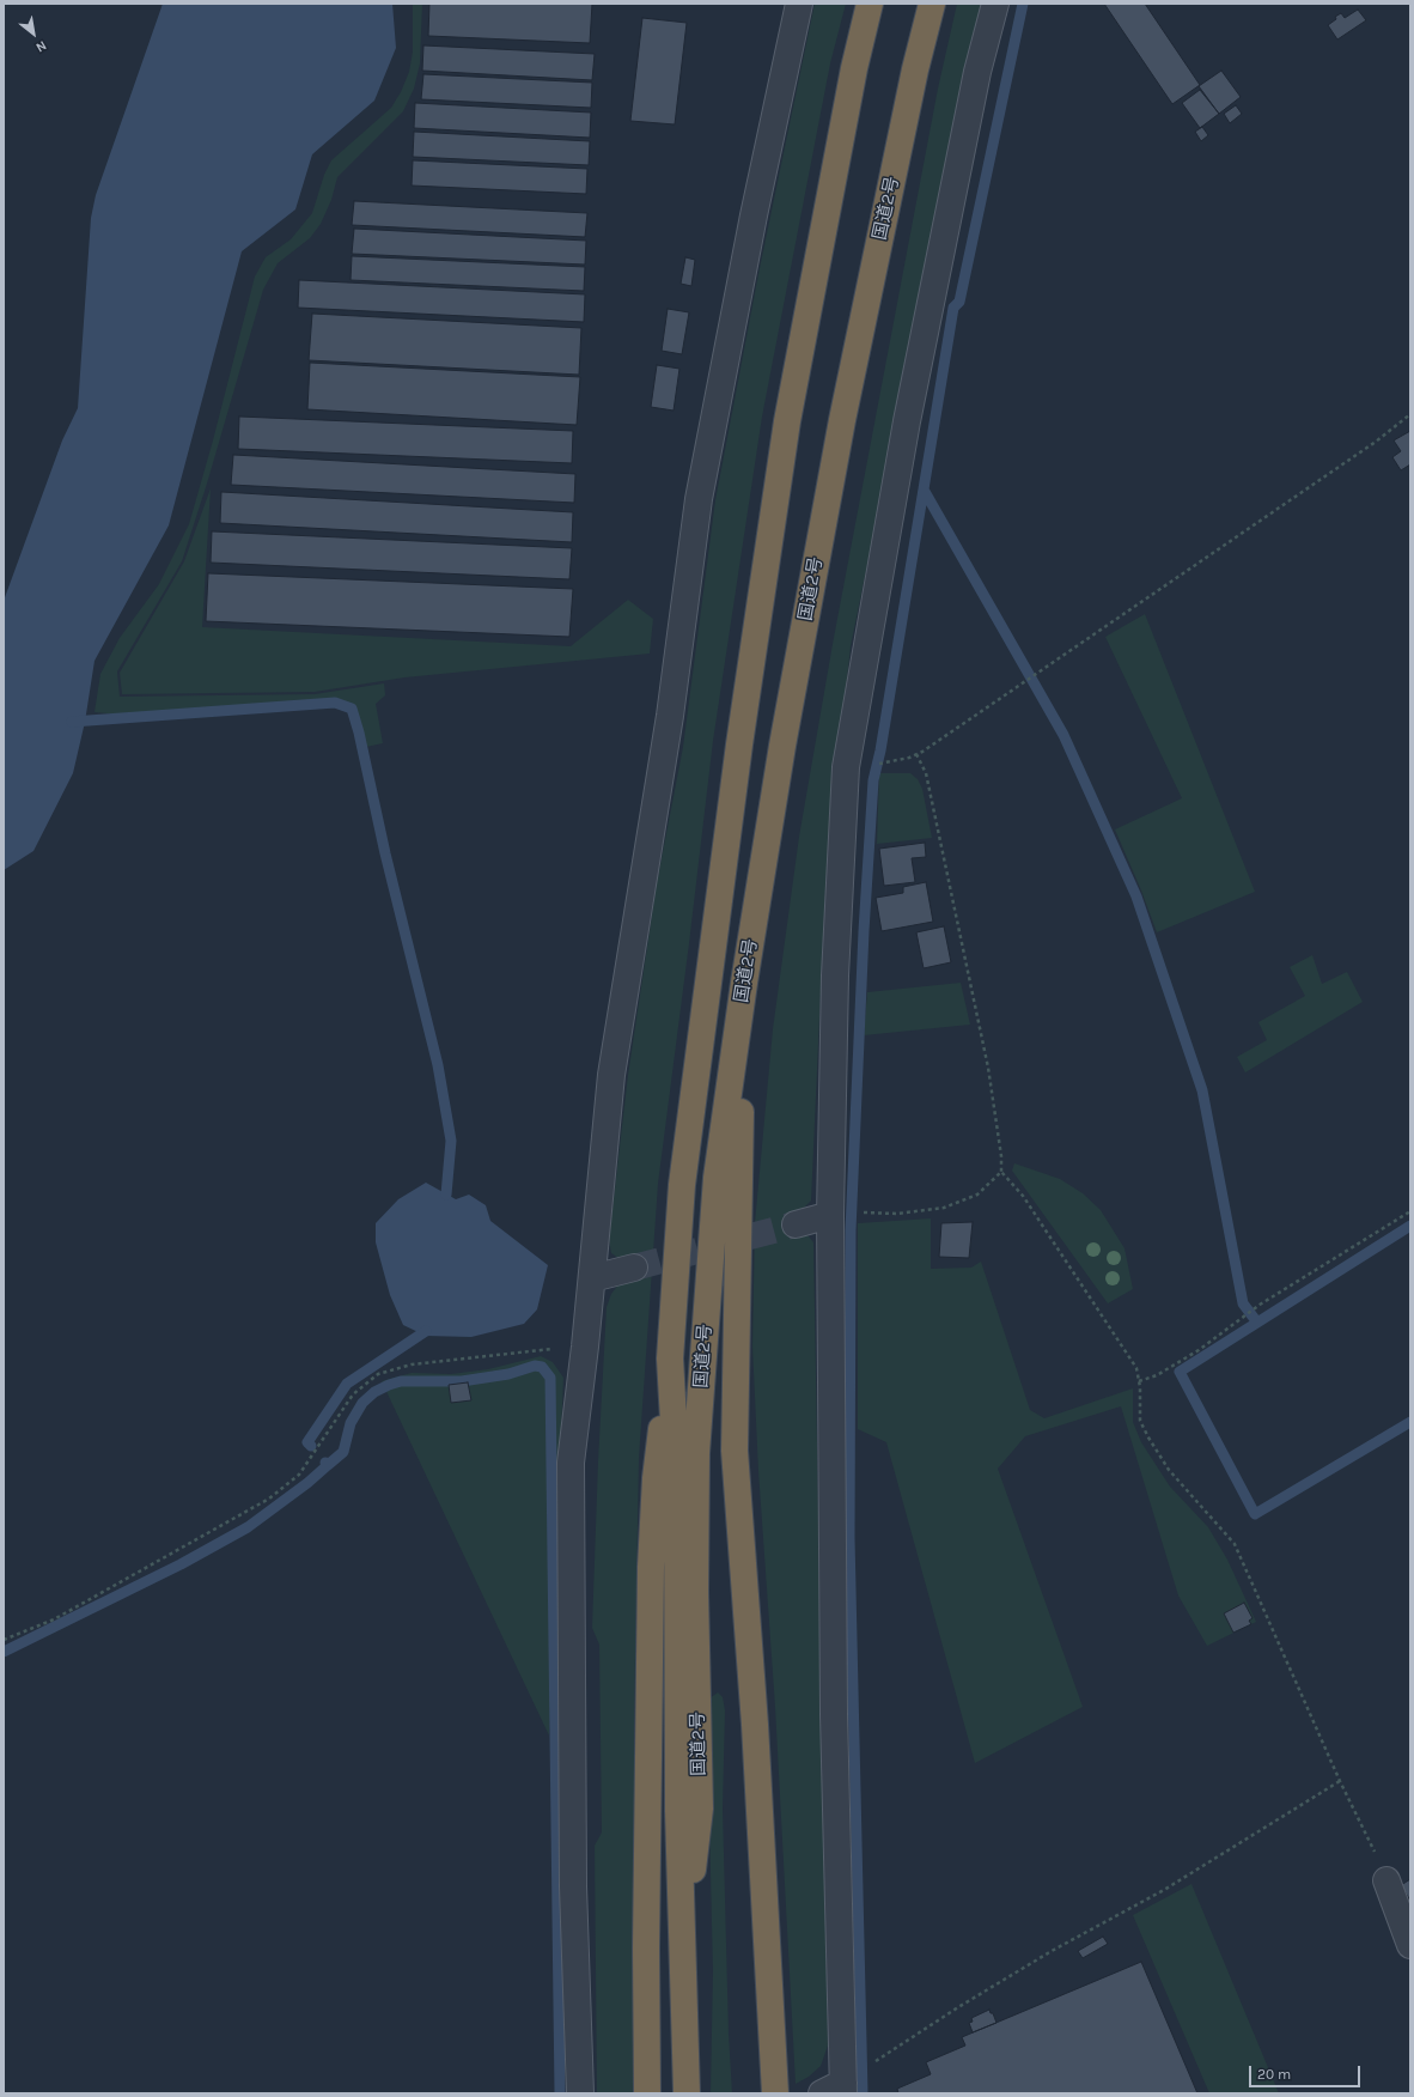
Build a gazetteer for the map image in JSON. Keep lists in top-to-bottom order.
{
  "streets": {
    "highway": ["国道2号"]
  },
  "scale_bar": "20 m",
  "north": "bottom right"
}
